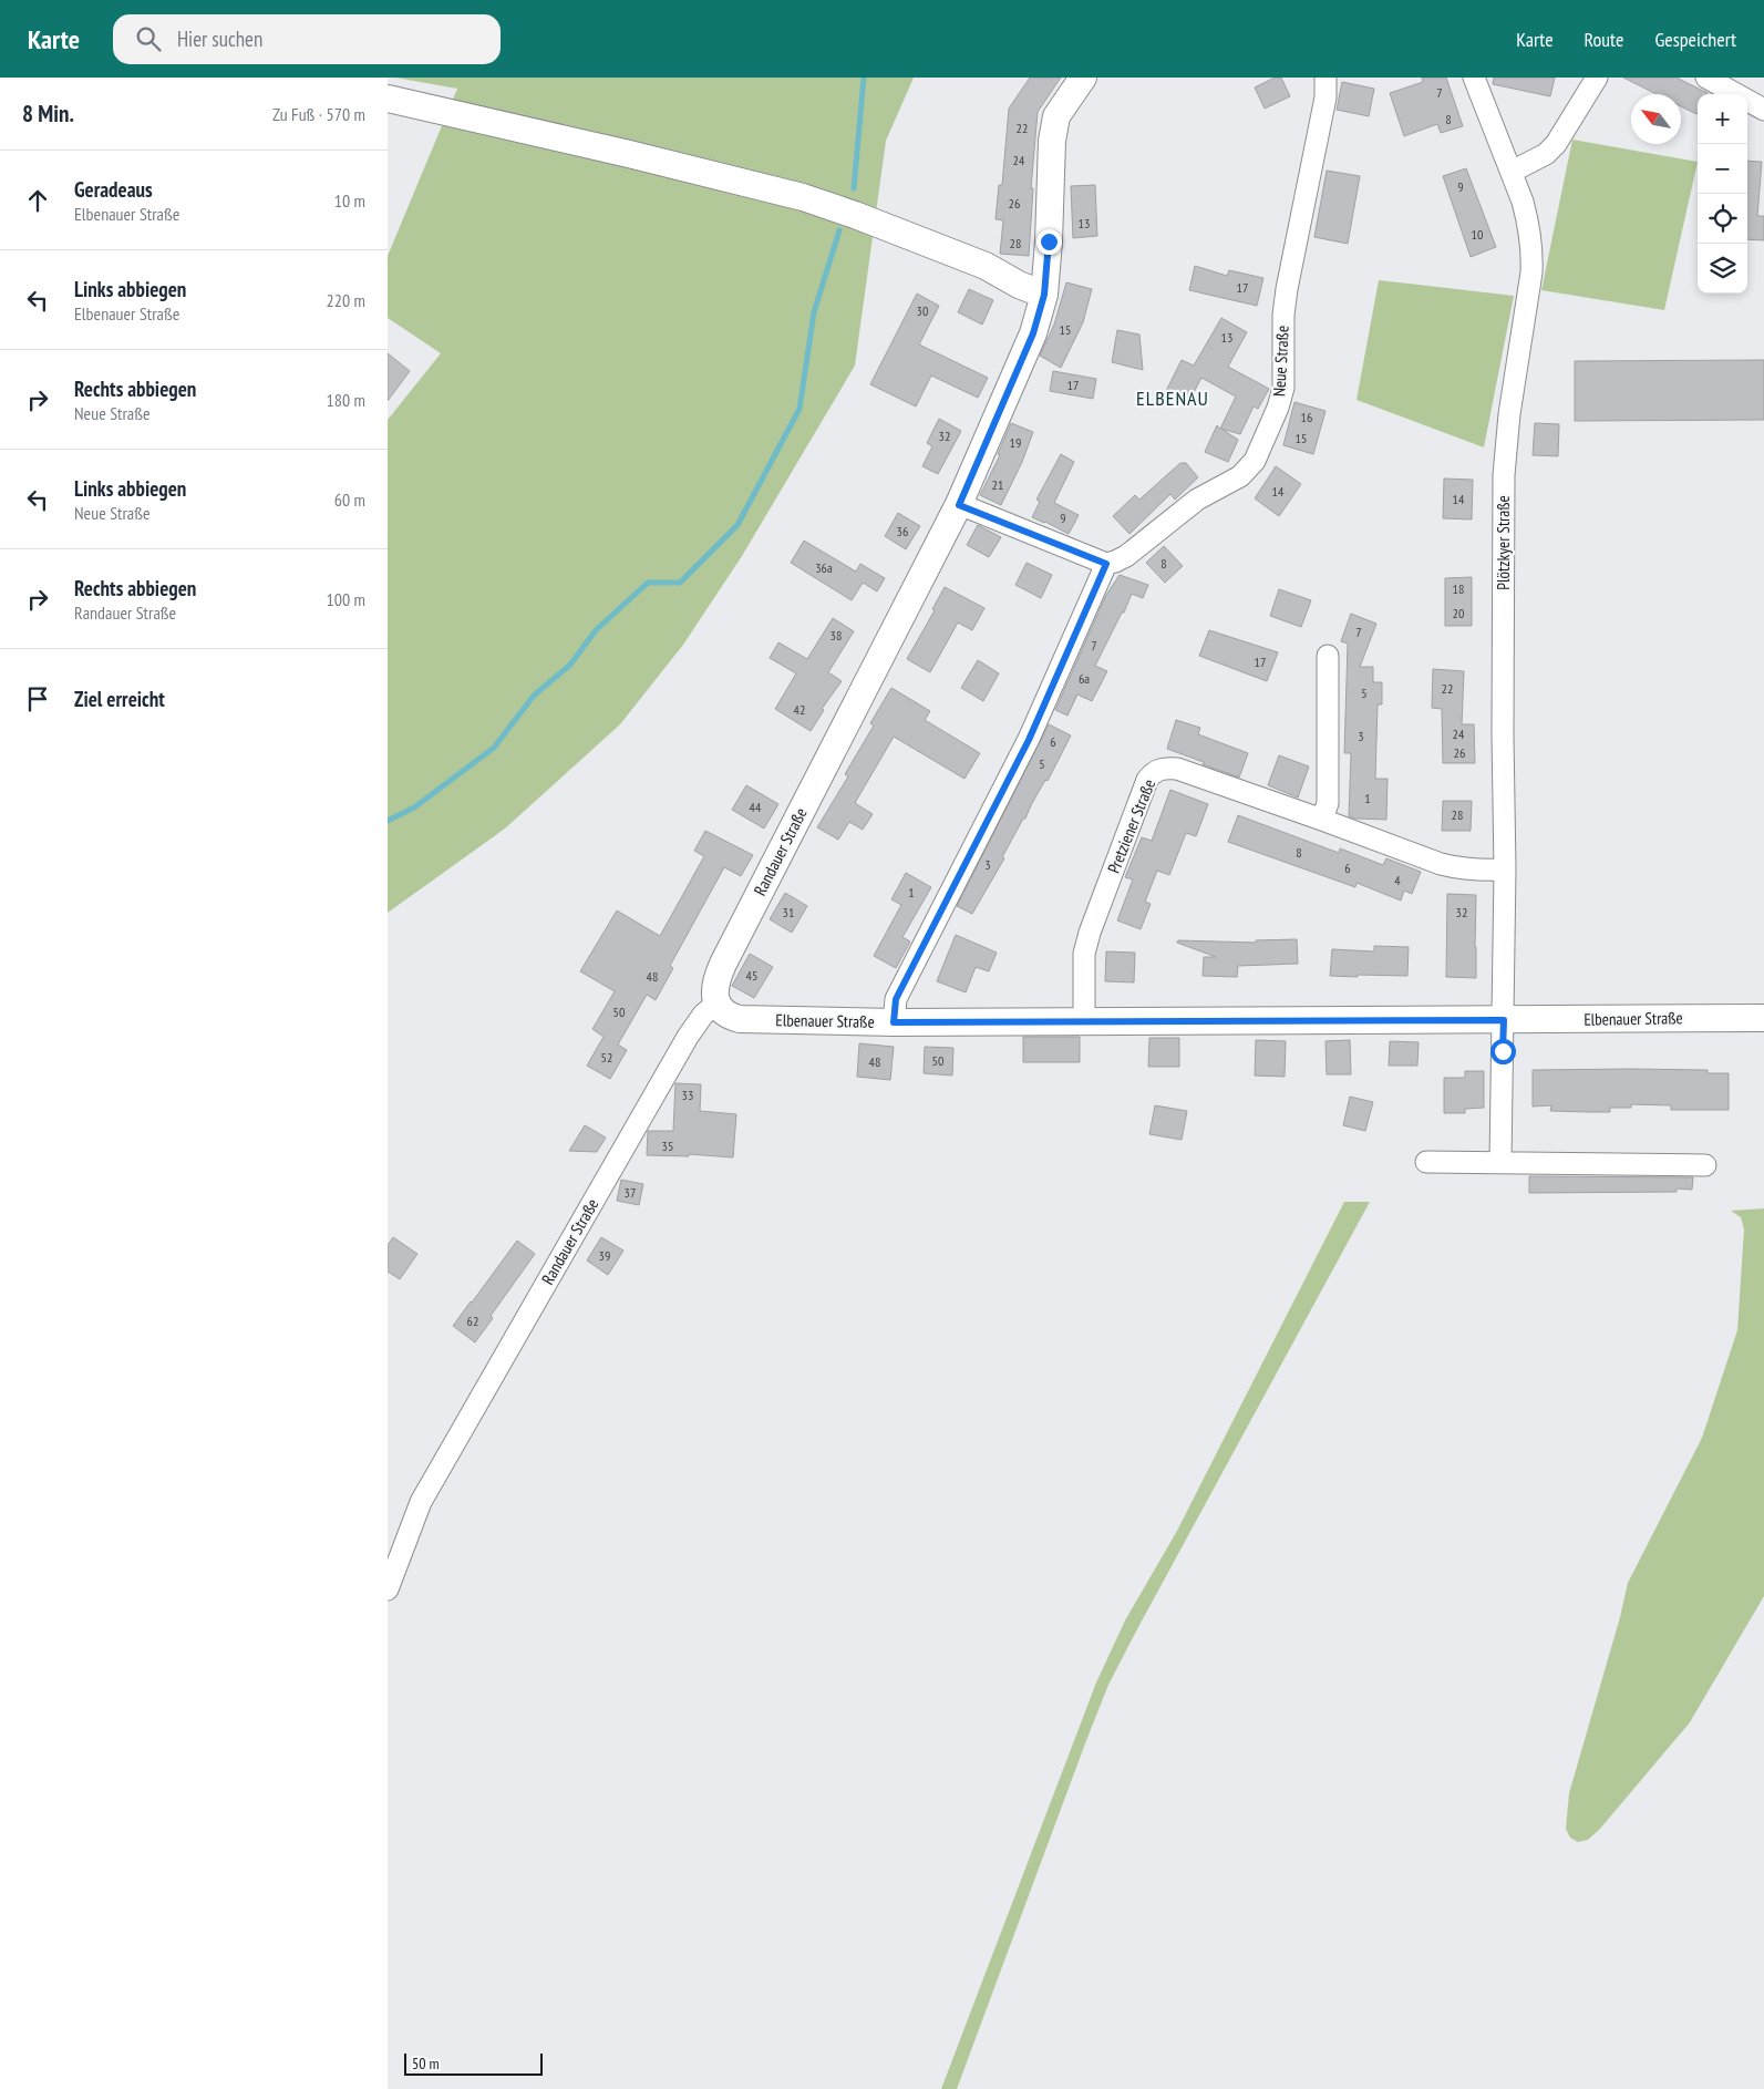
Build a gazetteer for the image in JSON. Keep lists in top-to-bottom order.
{
  "streets": {
    "street": [
      "Neue Straße",
      "Plötzkyer Straße",
      "Pretziener Straße",
      "Randauer Straße",
      "Elbenauer Straße"
    ]
  },
  "crossings": [
    ["Plötzkyer Straße", "Pretziener Straße"],
    ["Plötzkyer Straße", "Elbenauer Straße"],
    ["Pretziener Straße", "Elbenauer Straße"],
    ["Randauer Straße", "Elbenauer Straße"]
  ],
  "districts": ["ELBENAU"],
  "house_numbers": [
    "7",
    "8",
    "22",
    "24",
    "9",
    "26",
    "13",
    "10",
    "28",
    "17",
    "30",
    "15",
    "13",
    "17",
    "16",
    "32",
    "15",
    "19",
    "21",
    "14",
    "14",
    "9",
    "36",
    "8",
    "36a",
    "18",
    "20",
    "7",
    "38",
    "7",
    "17",
    "6a",
    "22",
    "5",
    "42",
    "24",
    "3",
    "6",
    "26",
    "5",
    "1",
    "44",
    "28",
    "8",
    "3",
    "6",
    "4",
    "1",
    "31",
    "32",
    "45",
    "48",
    "50",
    "52",
    "50",
    "48",
    "33",
    "35",
    "37",
    "39",
    "62"
  ],
  "scale_bar": "50 m",
  "north": "top left",
  "page": {
    "header": "Karte",
    "search": "Hier suchen",
    "nav": ["Karte", "Route", "Gespeichert"],
    "heading": ["8 Min.", "Zu Fuß · 570 m"],
    "map_buttons": ["+", "−"],
    "list": [
      ["Geradeaus", "Elbenauer Straße", "10 m"],
      ["Links abbiegen", "Elbenauer Straße", "220 m"],
      ["Rechts abbiegen", "Neue Straße", "180 m"],
      ["Links abbiegen", "Neue Straße", "60 m"],
      ["Rechts abbiegen", "Randauer Straße", "100 m"],
      "Ziel erreicht"
    ],
    "scale": "50 m"
  }
}
